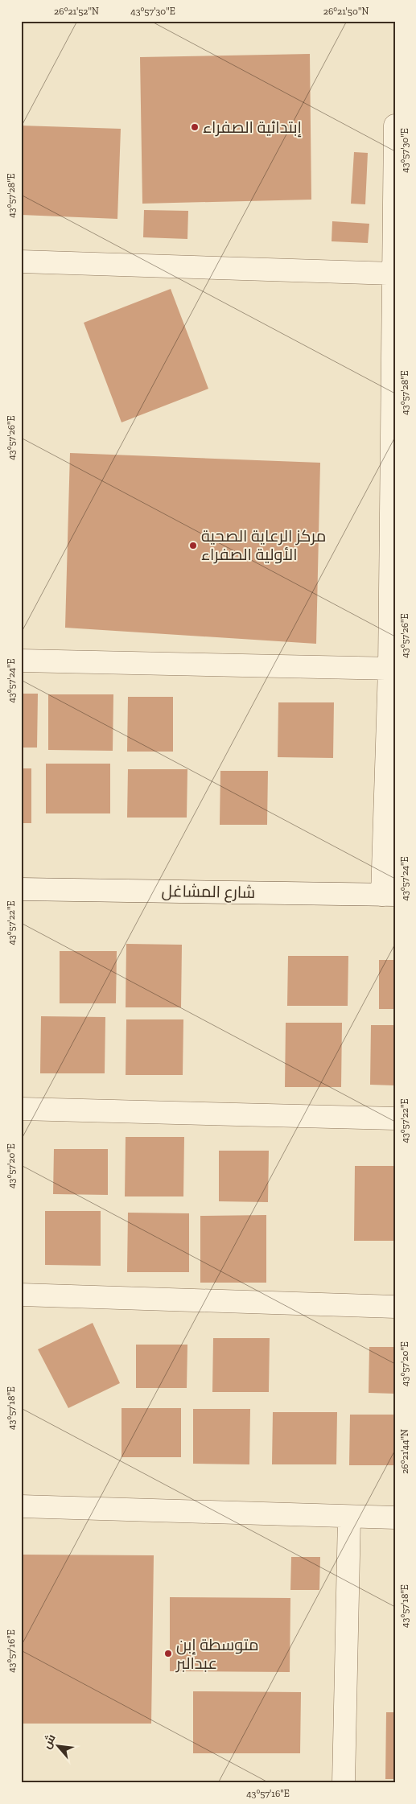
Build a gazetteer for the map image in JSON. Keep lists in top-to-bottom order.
{
  "streets": {
    "street": ["شارع المشاغل"]
  },
  "places": ["إبتدائية الصفراء", "مركز الرعاية الصحية الأولية الصفراء", "متوسطة إبن عبدالبر"],
  "north": "top left",
  "coordinates": [
    "26°21'52\"N",
    "43°57'30\"E",
    "26°21'50\"N",
    "43°57'28\"E",
    "43°57'26\"E",
    "43°57'24\"E",
    "43°57'22\"E",
    "43°57'20\"E",
    "43°57'18\"E",
    "26°21'44\"N",
    "43°57'16\"E"
  ]
}
